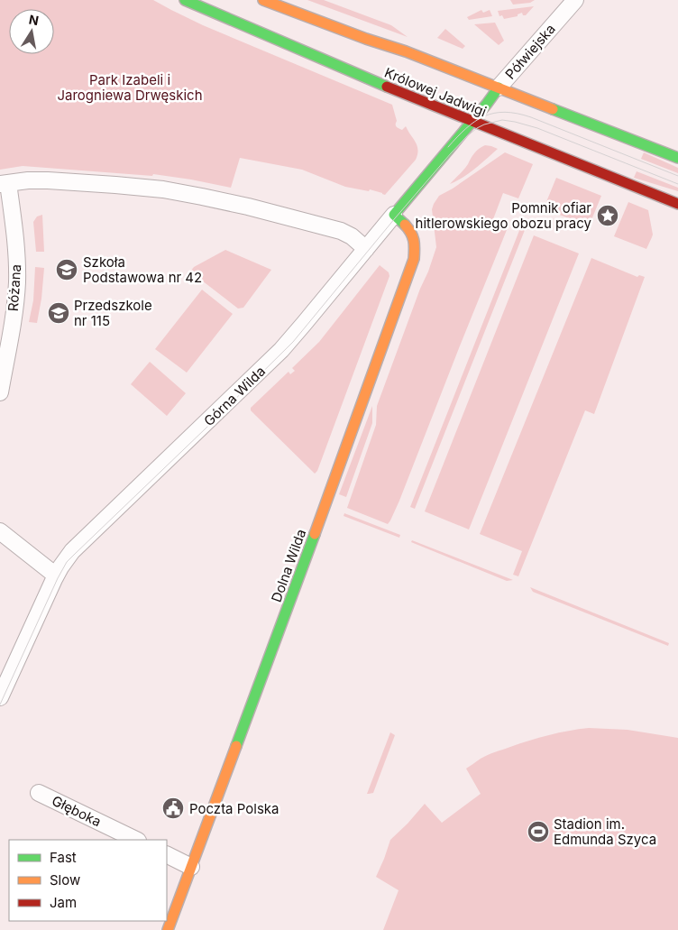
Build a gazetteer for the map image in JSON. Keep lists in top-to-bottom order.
{
  "streets": {
    "street": [
      "Półwiejska",
      "Królowej Jadwigi",
      "Różana",
      "Górna Wilda",
      "Dolna Wilda",
      "Głęboka"
    ]
  },
  "crossings": [
    ["Półwiejska", "Królowej Jadwigi"],
    ["Półwiejska", "Górna Wilda"],
    ["Królowej Jadwigi", "Górna Wilda"],
    ["Górna Wilda", "Dolna Wilda"]
  ],
  "parks": ["Park Izabeli i Jarogniewa Drwęskich"],
  "places": {
    "place": ["Pomnik ofiar hitlerowskiego obozu pracy"],
    "school or university": ["Szkoła Podstawowa nr 42", "Przedszkole nr 115"],
    "public building": ["Poczta Polska"],
    "sports": ["Stadion im. Edmunda Szyca"]
  },
  "legend": ["Fast", "Slow", "Jam"],
  "north": "top"
}
